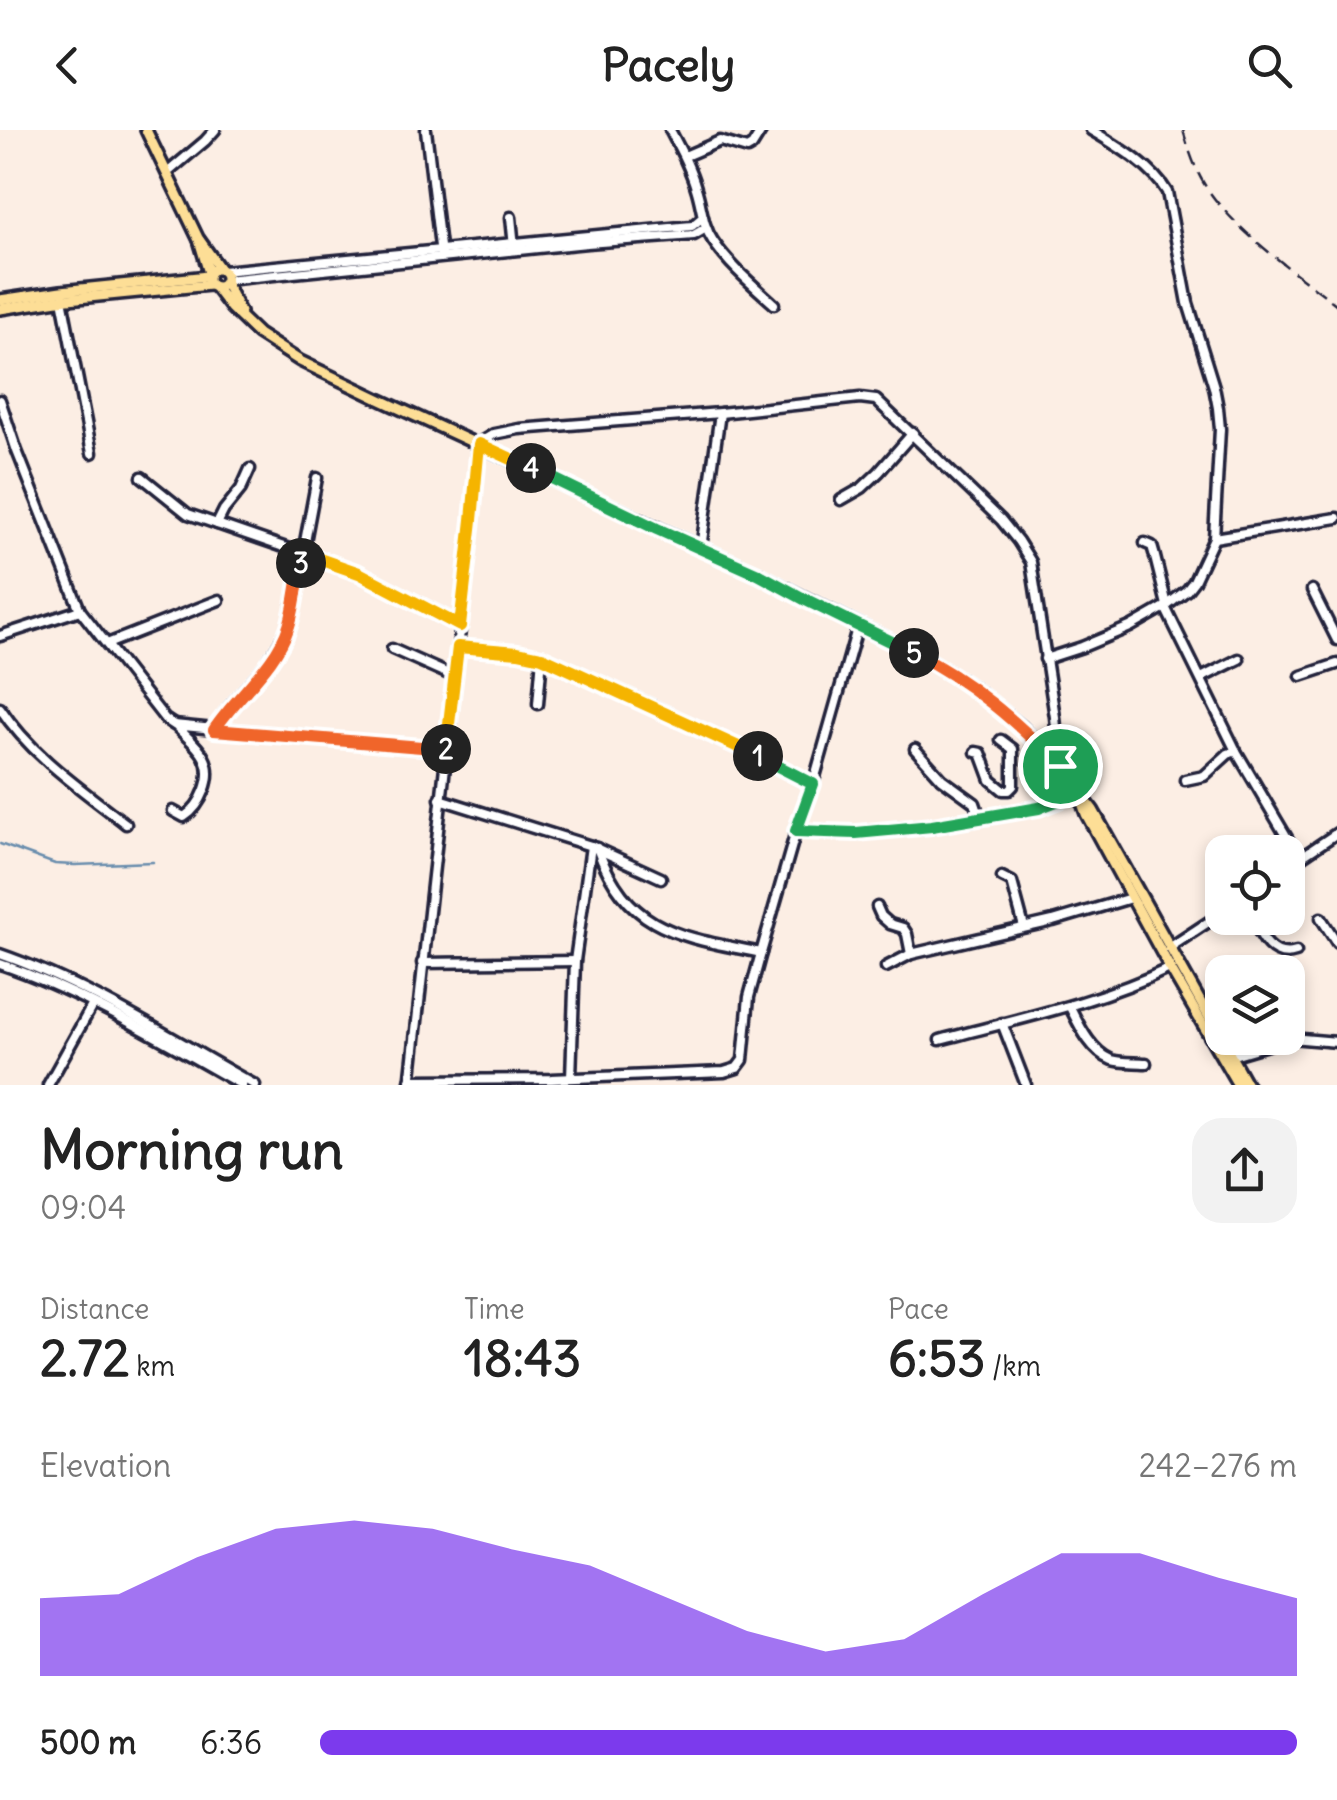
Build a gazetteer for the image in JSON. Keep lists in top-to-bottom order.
{
  "page": {
    "header": "Pacely",
    "pins": [
      "4",
      "3",
      "5",
      "2",
      "1"
    ],
    "heading": ["Morning run", "09:04"],
    "stats": [
      ["Distance", "2.72 km"],
      ["Time", "18:43"],
      ["Pace", "6:53 /km"]
    ],
    "chart": ["Elevation", "242–276 m"],
    "list": [
      {
        "name": "500 m",
        "note": "6:36"
      }
    ]
  }
}
